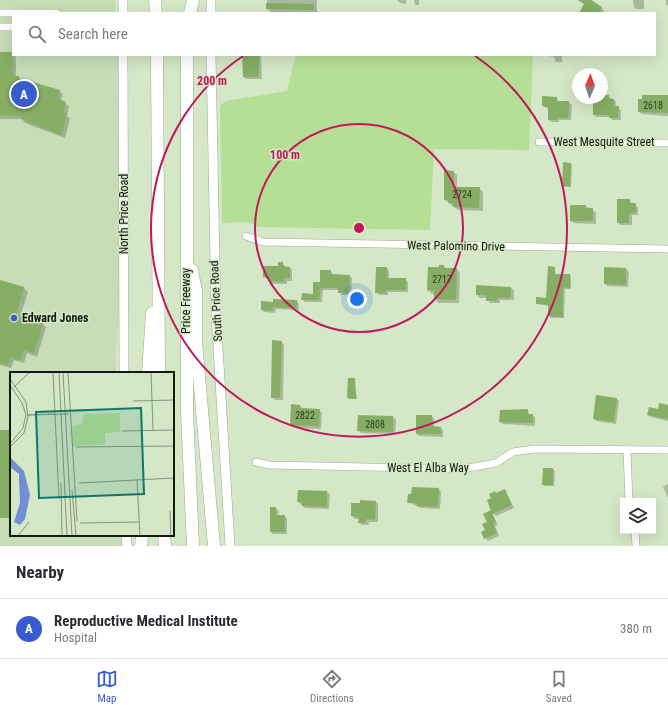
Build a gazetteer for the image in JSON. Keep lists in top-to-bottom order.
{
  "streets": {
    "highway": ["Price Freeway"],
    "main road": ["North Price Road", "South Price Road"],
    "street": ["West Mesquite Street", "West Palomino Drive", "West El Alba Way"]
  },
  "places": ["Edward Jones"],
  "house_numbers": [
    "2618",
    "2724",
    "2717",
    "2822",
    "2808"
  ],
  "north": "top",
  "page": {
    "search": "Search here",
    "pins": "A",
    "heading": "Nearby",
    "list": [
      {
        "mark": "A",
        "name": "Reproductive Medical Institute",
        "note": "Hospital",
        "value": "380 m"
      }
    ],
    "nav": ["Map", "Directions", "Saved"]
  },
  "rings": ["200 m", "100 m"]
}
